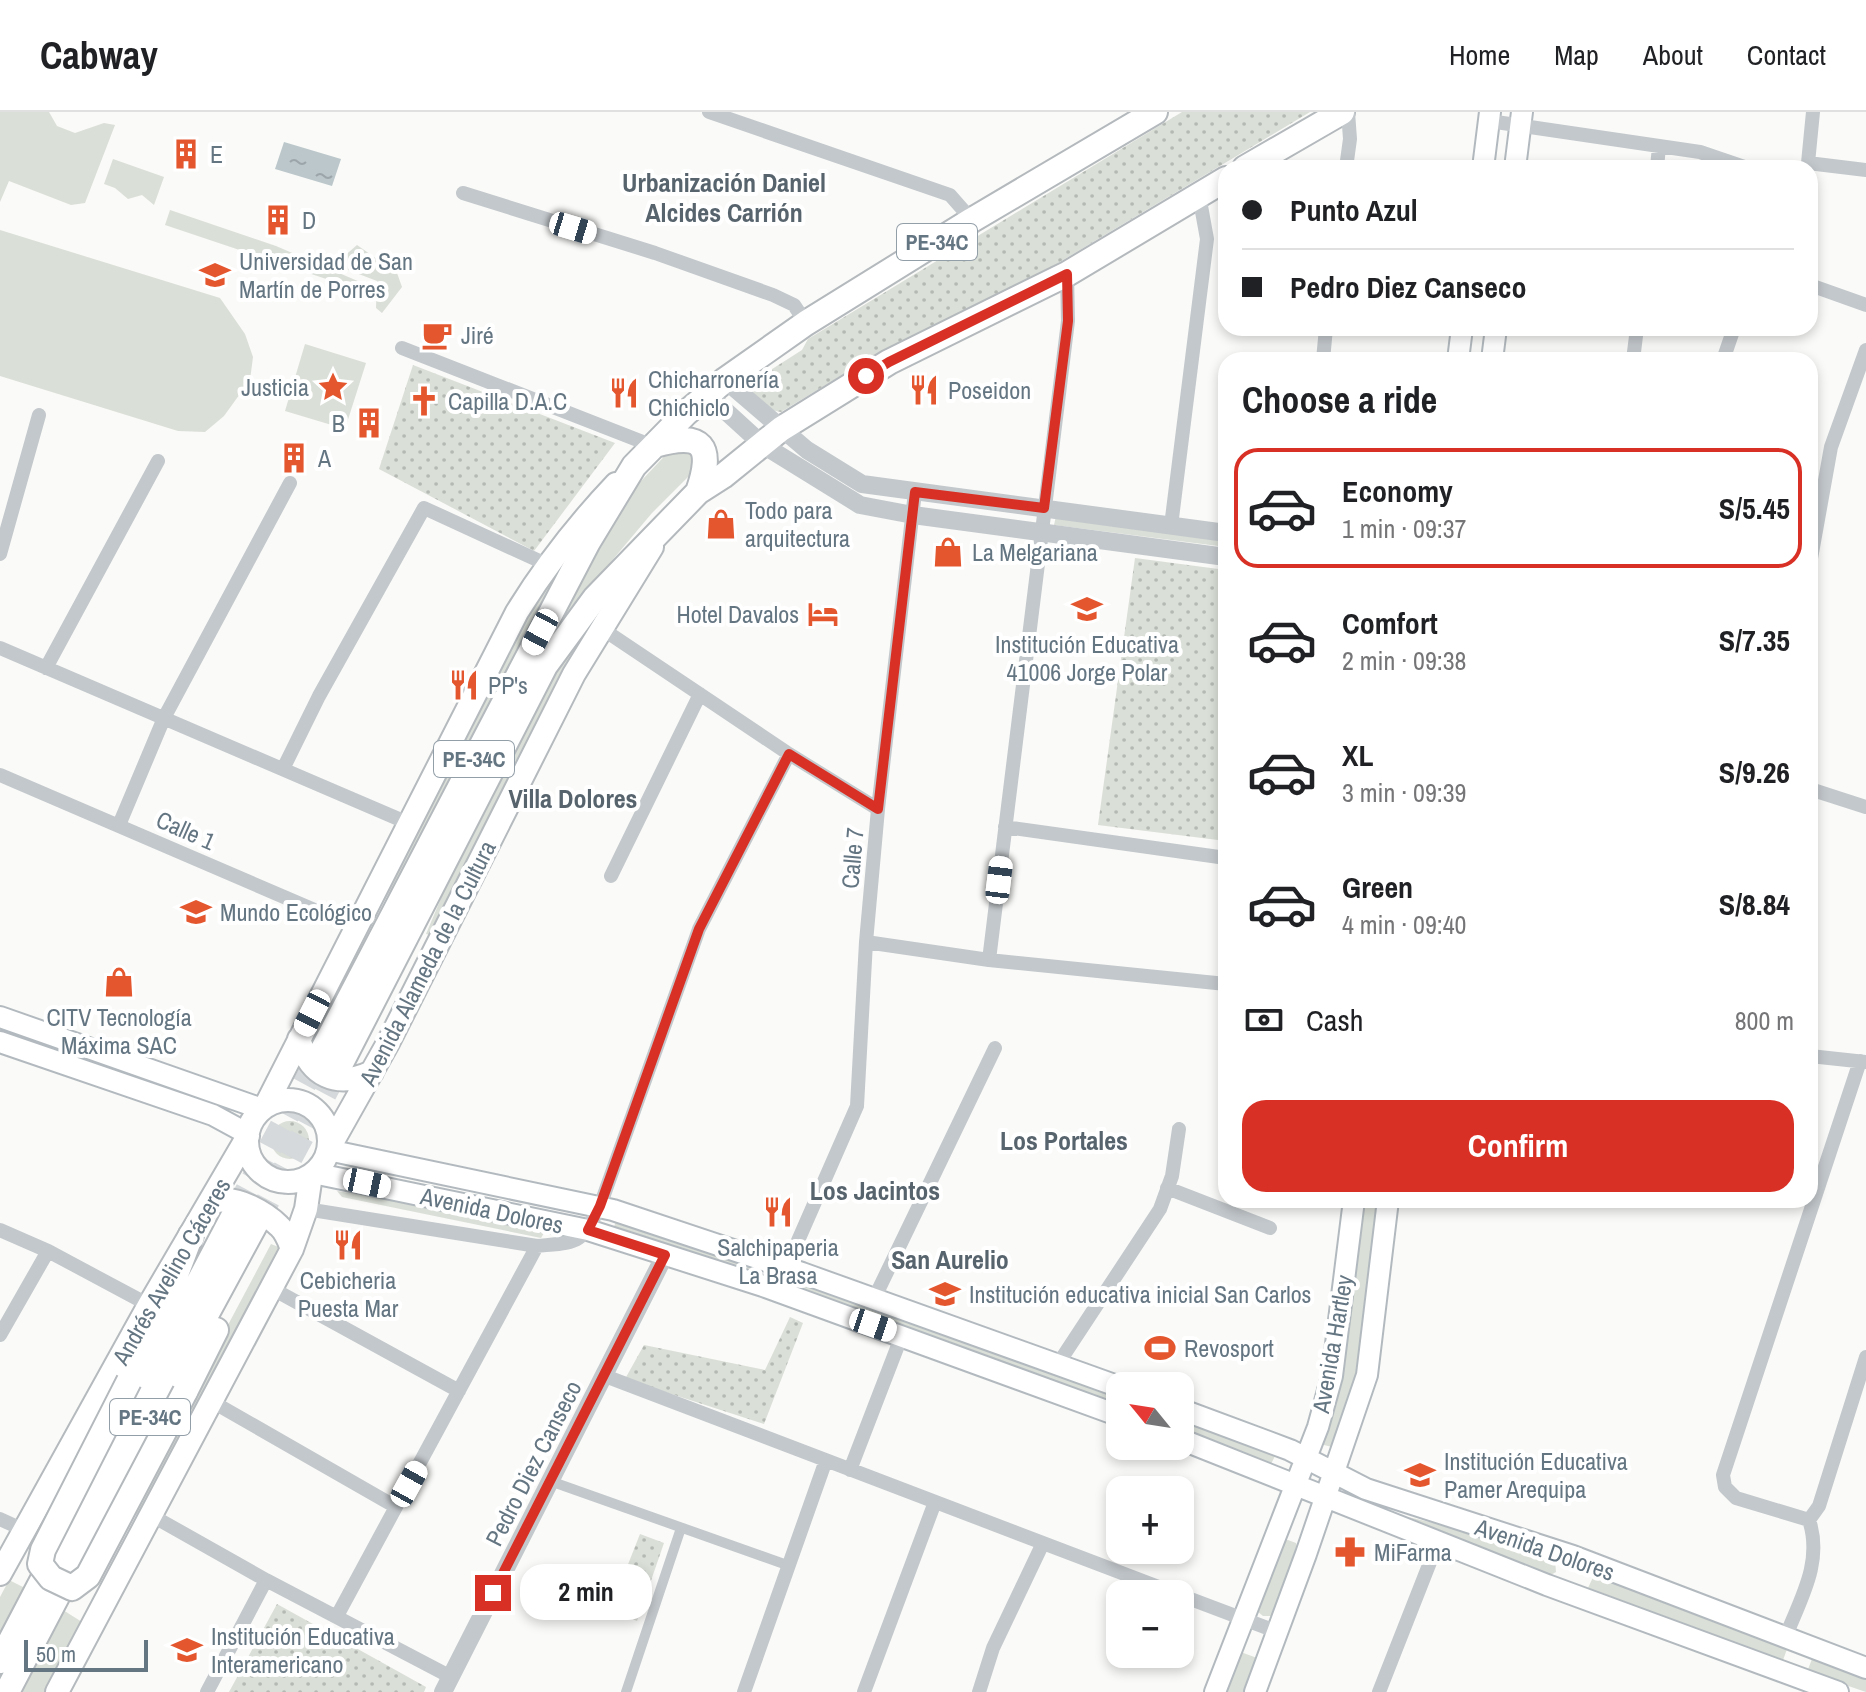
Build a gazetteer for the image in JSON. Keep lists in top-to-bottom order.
{
  "streets": {
    "highway": ["PE-34C", "Avenida Alameda de la Cultura", "Andrés Avelino Cáceres"],
    "main road": ["Avenida Dolores", "Avenida Hartley"],
    "street": ["Calle 1", "Calle 7", "Pedro Diez Canseco"]
  },
  "crossings": [
    ["PE-34C", "Avenida Alameda de la Cultura"],
    ["Calle 1", "Avenida Alameda de la Cultura"],
    ["Calle 7", "Avenida Dolores"],
    ["Avenida Alameda de la Cultura", "Avenida Dolores"],
    ["Avenida Alameda de la Cultura", "Andrés Avelino Cáceres"],
    ["Avenida Dolores", "Andrés Avelino Cáceres"],
    ["Avenida Dolores", "Avenida Hartley"],
    ["Avenida Dolores", "Pedro Diez Canseco"]
  ],
  "districts": [
    "Urbanización Daniel Alcides Carrión",
    "Villa Dolores",
    "Los Portales",
    "Los Jacintos",
    "San Aurelio"
  ],
  "places": {
    "building": [
      "E",
      "D",
      "B",
      "A"
    ],
    "school or university": [
      "Universidad de San Martín de Porres",
      "Institución Educativa 41006 Jorge Polar",
      "Mundo Ecológico",
      "Institución educativa inicial San Carlos",
      "Institución Educativa Pamer Arequipa",
      "Institución Educativa Interamericano"
    ],
    "cafe": ["Jiré"],
    "place": ["Justicia"],
    "restaurant": [
      "Poseidon",
      "Chicharronería Chichiclo",
      "PP's",
      "Salchipaperia La Brasa",
      "Cebicheria Puesta Mar"
    ],
    "church": ["Capilla D.A.C"],
    "shop": ["Todo para arquitectura", "La Melgariana", "CITV Tecnología Máxima SAC"],
    "hotel": ["Hotel Davalos"],
    "sports": ["Revosport"],
    "pharmacy": ["MiFarma"]
  },
  "scale_bar": "50 m",
  "north": "top left",
  "page": {
    "header": "Cabway",
    "nav": [
      "Home",
      "Map",
      "About",
      "Contact"
    ],
    "banner": ["Punto Azul", "Pedro Diez Canseco"],
    "heading": "Choose a ride",
    "list": [
      {
        "name": "Economy",
        "note": "1 min · 09:37",
        "value": "S/5.45"
      },
      {
        "name": "Comfort",
        "note": "2 min · 09:38",
        "value": "S/7.35"
      },
      {
        "name": "XL",
        "note": "3 min · 09:39",
        "value": "S/9.26"
      },
      {
        "name": "Green",
        "note": "4 min · 09:40",
        "value": "S/8.84"
      }
    ],
    "pay": ["Cash", "800 m"],
    "buttons": "Confirm",
    "map_buttons": ["+", "−"],
    "bubble": "2 min",
    "scale": "50 m"
  }
}
